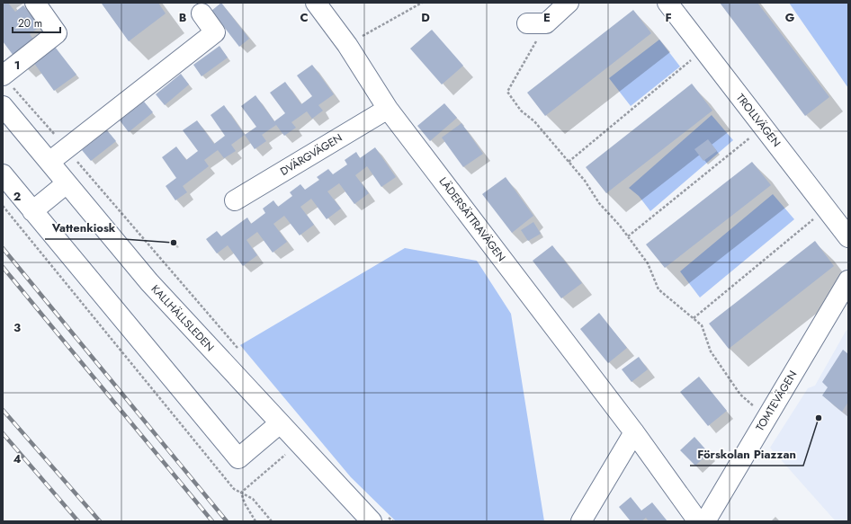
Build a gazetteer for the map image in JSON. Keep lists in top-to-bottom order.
{
  "streets": {
    "street": [
      "TROLLVÄGEN",
      "DVÄRGVÄGEN",
      "LÄDERSÄTTRAVÄGEN",
      "KALLHÄLLSLEDEN",
      "TOMTEVÄGEN"
    ]
  },
  "crossings": [
    ["DVÄRGVÄGEN", "LÄDERSÄTTRAVÄGEN"]
  ],
  "places": ["Vattenkiosk", "Förskolan Piazzan"],
  "scale_bar": "20 m",
  "grid": {
    "columns": [
      "B",
      "C",
      "D",
      "E",
      "F",
      "G"
    ],
    "rows": [
      "1",
      "2",
      "3",
      "4"
    ]
  }
}
